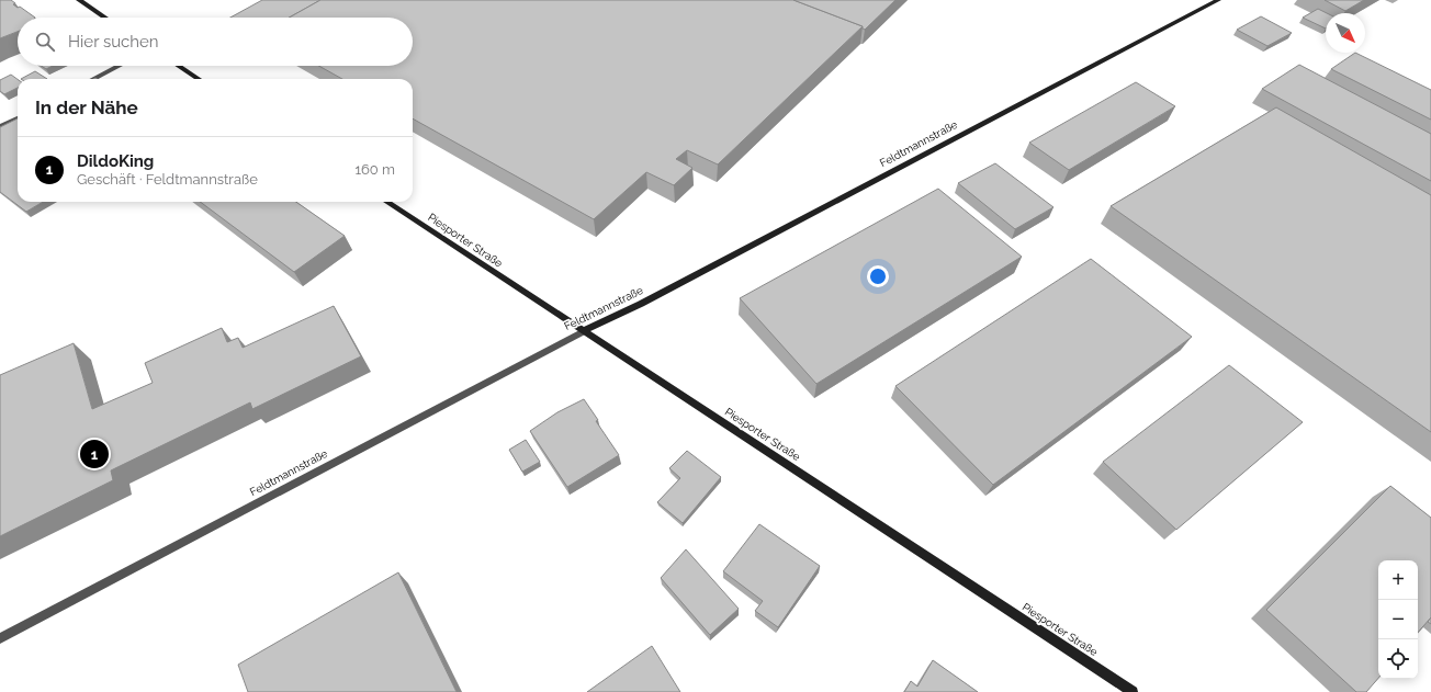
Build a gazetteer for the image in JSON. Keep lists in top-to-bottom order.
{
  "streets": {
    "street": ["Feldtmannstraße", "Piesporter Straße"]
  },
  "crossings": [
    ["Feldtmannstraße", "Piesporter Straße"]
  ],
  "north": "bottom right",
  "page": {
    "search": "Hier suchen",
    "heading": "In der Nähe",
    "list": [
      {
        "mark": "1",
        "name": "DildoKing",
        "note": "Geschäft · Feldtmannstraße",
        "value": "160 m"
      }
    ],
    "pins": "1",
    "map_buttons": ["+", "−"]
  }
}
